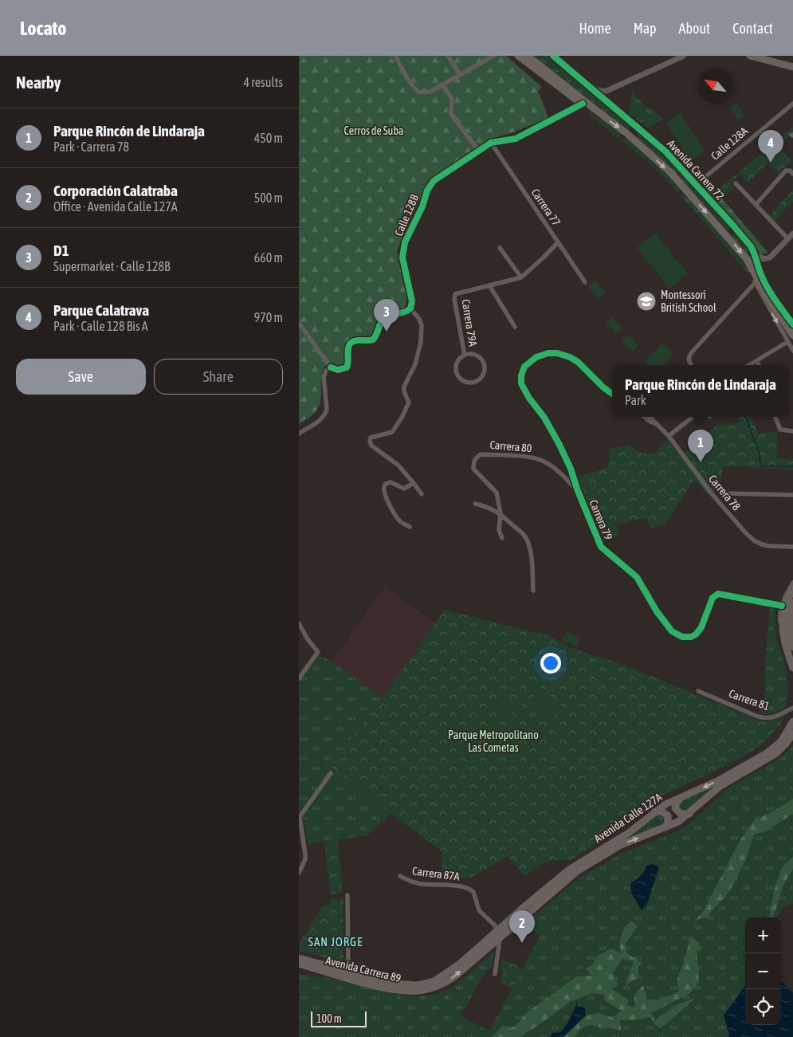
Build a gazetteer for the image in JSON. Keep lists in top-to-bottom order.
{
  "streets": {
    "highway": ["Avenida Carrera 72"],
    "main road": ["Avenida Calle 127A", "Avenida Carrera 89"],
    "street": [
      "Calle 128A",
      "Carrera 77",
      "Calle 128B",
      "Carrera 79A",
      "Carrera 80",
      "Carrera 78",
      "Carrera 79",
      "Carrera 81",
      "Carrera 87A"
    ]
  },
  "crossings": [
    ["Calle 128A", "Avenida Carrera 72"],
    ["Avenida Carrera 72", "Calle 128B"],
    ["Carrera 77", "Calle 128B"],
    ["Carrera 80", "Carrera 79"],
    ["Avenida Calle 127A", "Carrera 87A"],
    ["Avenida Calle 127A", "Avenida Carrera 89"],
    ["Carrera 87A", "Avenida Carrera 89"]
  ],
  "districts": ["SAN JORGE"],
  "parks": ["Cerros de Suba", "Parque Metropolitano Las Cometas"],
  "places": {
    "school or university": ["Montessori British School"]
  },
  "scale_bar": "100 m",
  "north": "top left",
  "page": {
    "header": "Locato",
    "nav": [
      "Home",
      "Map",
      "About",
      "Contact"
    ],
    "heading": ["Nearby", "4 results"],
    "list": [
      {
        "mark": "1",
        "name": "Parque Rincón de Lindaraja",
        "note": "Park · Carrera 78",
        "value": "450 m"
      },
      {
        "mark": "2",
        "name": "Corporación Calatraba",
        "note": "Office · Avenida Calle 127A",
        "value": "500 m"
      },
      {
        "mark": "3",
        "name": "D1",
        "note": "Supermarket · Calle 128B",
        "value": "660 m"
      },
      {
        "mark": "4",
        "name": "Parque Calatrava",
        "note": "Park · Calle 128 Bis A",
        "value": "970 m"
      }
    ],
    "pins": [
      "4",
      "3",
      "1",
      "2"
    ],
    "buttons": ["Save", "Share"],
    "popup": ["Parque Rincón de Lindaraja", "Park"],
    "map_buttons": ["+", "−"],
    "scale": "100 m"
  }
}
